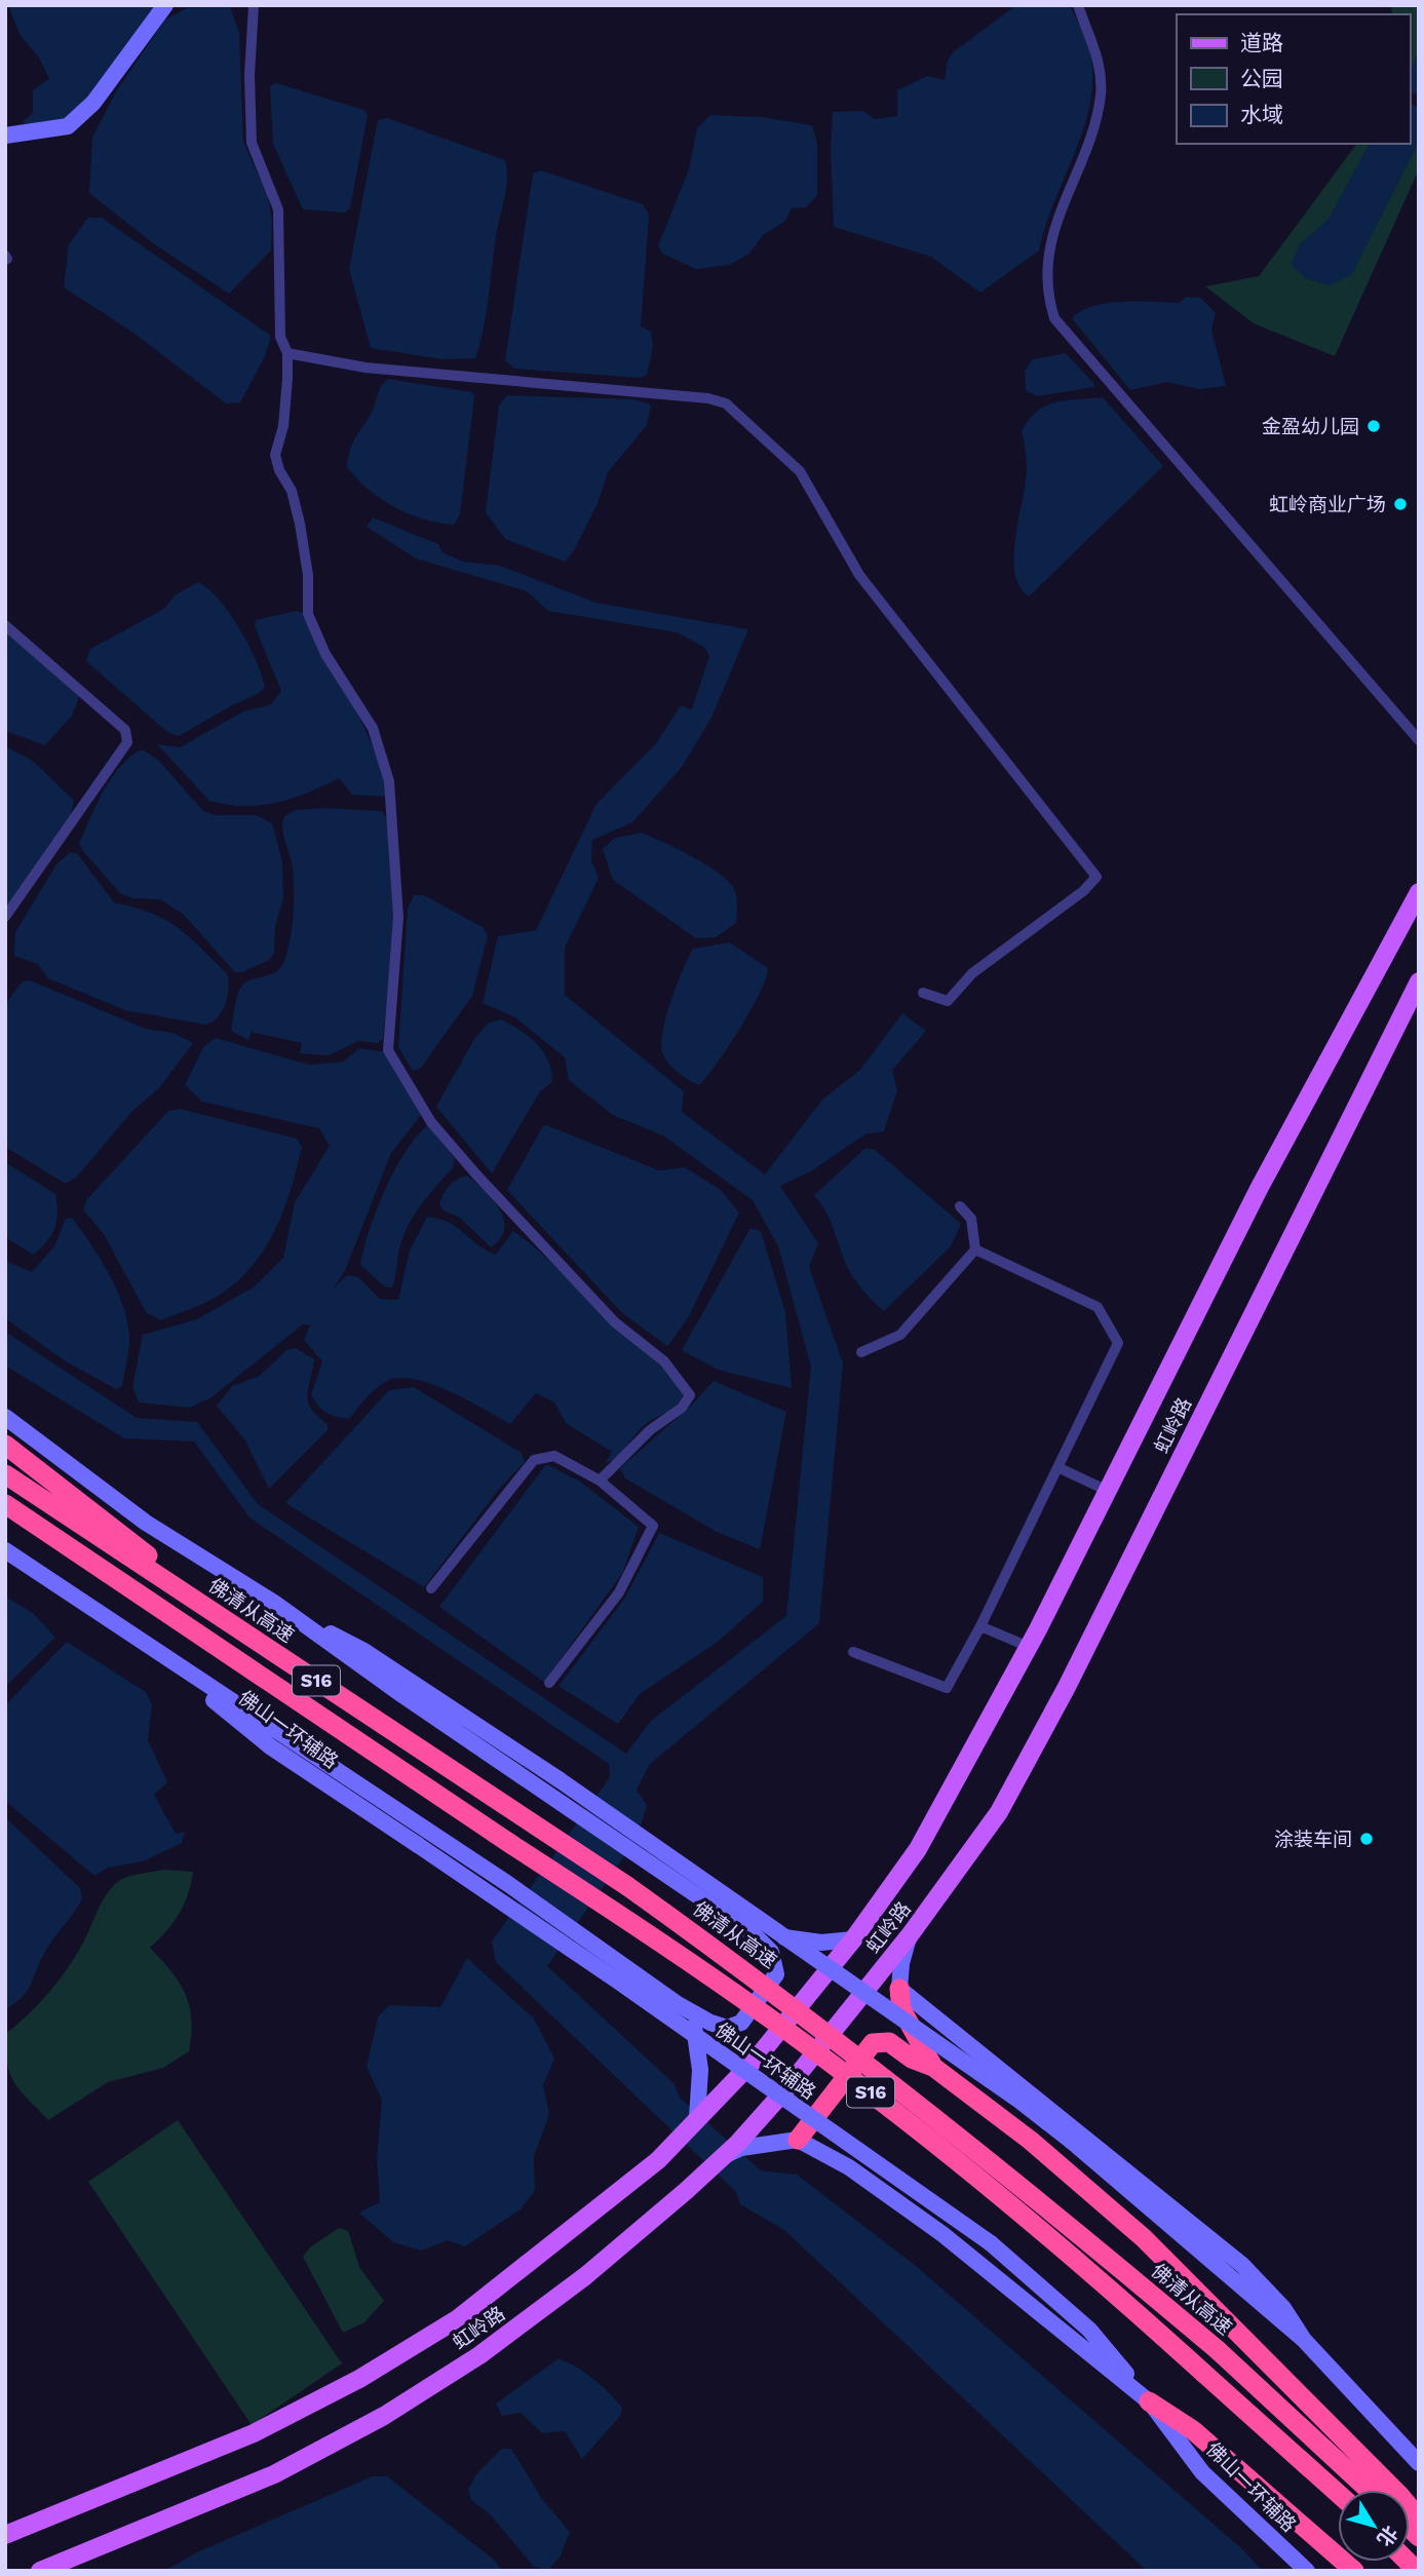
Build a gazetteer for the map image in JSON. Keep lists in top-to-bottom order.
{
  "streets": {
    "highway": ["佛清从高速", "S16"],
    "main road": ["虹岭路", "佛山一环辅路"]
  },
  "places": ["金盈幼儿园", "虹岭商业广场", "涂装车间"],
  "legend": ["道路", "公园", "水域"],
  "north": "bottom right"
}
